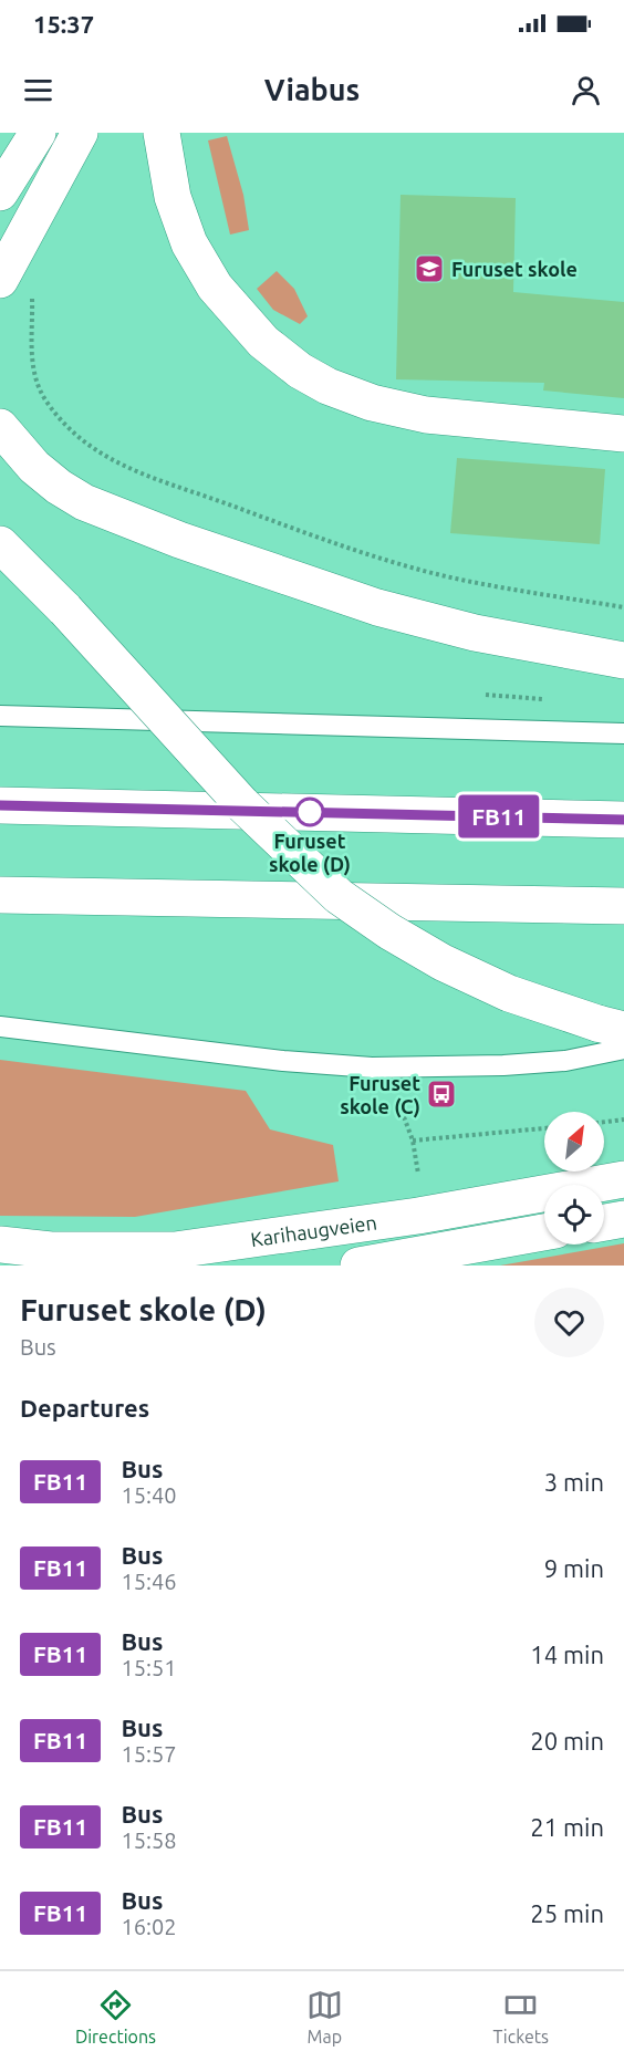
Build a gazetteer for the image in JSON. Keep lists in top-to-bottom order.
{
  "streets": {
    "main road": ["Karihaugveien"]
  },
  "places": {
    "school or university": ["Furuset skole"],
    "other": ["Furuset skole (D)"],
    "bus stop": ["Furuset skole (C)"]
  },
  "lines": ["bus line FB11"],
  "north": "top right",
  "page": {
    "status": "15:37",
    "header": "Viabus",
    "on_map": "FB11",
    "heading": [
      ["Furuset skole (D)", "Bus"],
      "Departures"
    ],
    "list": [
      {
        "mark": "FB11",
        "name": "Bus",
        "note": "15:40",
        "value": "3 min"
      },
      {
        "mark": "FB11",
        "name": "Bus",
        "note": "15:46",
        "value": "9 min"
      },
      {
        "mark": "FB11",
        "name": "Bus",
        "note": "15:51",
        "value": "14 min"
      },
      {
        "mark": "FB11",
        "name": "Bus",
        "note": "15:57",
        "value": "20 min"
      },
      {
        "mark": "FB11",
        "name": "Bus",
        "note": "15:58",
        "value": "21 min"
      },
      {
        "mark": "FB11",
        "name": "Bus",
        "note": "16:02",
        "value": "25 min"
      }
    ],
    "tabs": ["Directions", "Map", "Tickets"]
  }
}
